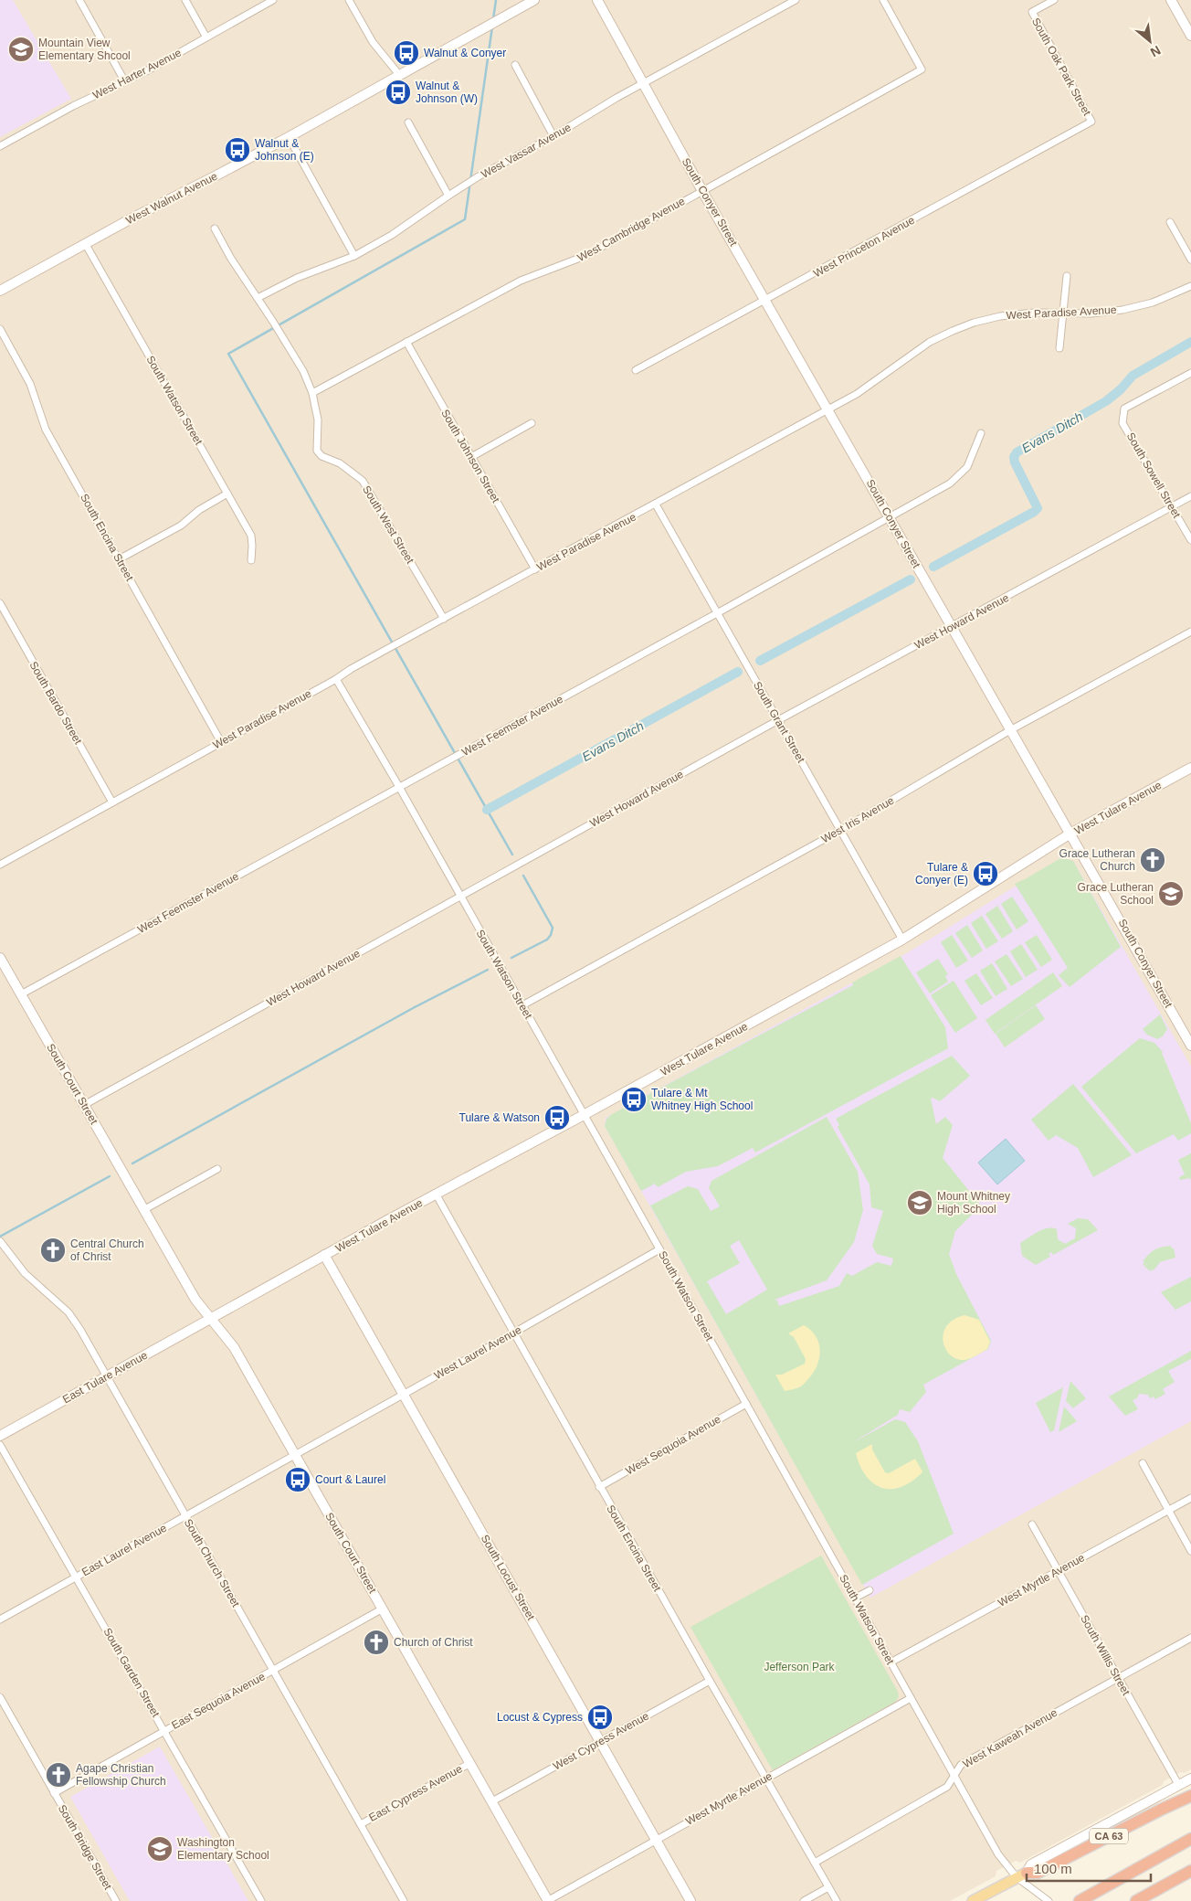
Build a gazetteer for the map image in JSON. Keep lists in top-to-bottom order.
{
  "streets": {
    "highway": ["CA 63"],
    "street": [
      "South Oak Park Street",
      "West Harter Avenue",
      "West Vassar Avenue",
      "West Walnut Avenue",
      "South Conyer Street",
      "West Cambridge Avenue",
      "West Princeton Avenue",
      "West Paradise Avenue",
      "South Watson Street",
      "South Johnson Street",
      "South Sowell Street",
      "South West Street",
      "South Encina Street",
      "West Howard Avenue",
      "South Bardo Street",
      "South Grant Street",
      "West Feemster Avenue",
      "West Tulare Avenue",
      "West Iris Avenue",
      "South Court Street",
      "West Laurel Avenue",
      "East Tulare Avenue",
      "West Sequoia Avenue",
      "East Laurel Avenue",
      "South Church Street",
      "South Locust Street",
      "West Myrtle Avenue",
      "South Willis Street",
      "South Garden Street",
      "East Sequoia Avenue",
      "West Kaweah Avenue",
      "West Cypress Avenue",
      "East Cypress Avenue",
      "South Bridge Street"
    ]
  },
  "crossings": [
    ["South Oak Park Street", "West Princeton Avenue"],
    ["West Vassar Avenue", "South Conyer Street"],
    ["West Vassar Avenue", "South West Street"],
    ["West Walnut Avenue", "South Watson Street"],
    ["South Conyer Street", "West Cambridge Avenue"],
    ["South Conyer Street", "West Princeton Avenue"],
    ["South Conyer Street", "West Paradise Avenue"],
    ["South Conyer Street", "West Howard Avenue"],
    ["South Conyer Street", "West Feemster Avenue"],
    ["South Conyer Street", "West Tulare Avenue"],
    ["South Conyer Street", "West Iris Avenue"],
    ["West Cambridge Avenue", "South Johnson Street"],
    ["West Cambridge Avenue", "South West Street"],
    ["West Paradise Avenue", "South Watson Street"],
    ["West Paradise Avenue", "South Johnson Street"],
    ["West Paradise Avenue", "South West Street"],
    ["West Paradise Avenue", "South Encina Street"],
    ["West Paradise Avenue", "South Bardo Street"],
    ["West Paradise Avenue", "South Grant Street"],
    ["South Watson Street", "West Howard Avenue"],
    ["South Watson Street", "West Feemster Avenue"],
    ["South Watson Street", "West Tulare Avenue"],
    ["South Watson Street", "West Iris Avenue"],
    ["South Watson Street", "West Laurel Avenue"],
    ["South Watson Street", "West Sequoia Avenue"],
    ["South Watson Street", "West Myrtle Avenue"],
    ["South Watson Street", "West Kaweah Avenue"],
    ["South Watson Street", "CA 63"],
    ["South Sowell Street", "West Howard Avenue"],
    ["South Encina Street", "West Tulare Avenue"],
    ["South Encina Street", "West Laurel Avenue"],
    ["South Encina Street", "West Sequoia Avenue"],
    ["South Encina Street", "West Myrtle Avenue"],
    ["South Encina Street", "West Kaweah Avenue"],
    ["South Encina Street", "West Cypress Avenue"],
    ["West Howard Avenue", "South Grant Street"],
    ["West Howard Avenue", "South Court Street"],
    ["South Grant Street", "West Feemster Avenue"],
    ["South Grant Street", "West Tulare Avenue"],
    ["South Grant Street", "West Iris Avenue"],
    ["West Feemster Avenue", "South Court Street"],
    ["West Tulare Avenue", "South Court Street"],
    ["West Tulare Avenue", "East Tulare Avenue"],
    ["West Tulare Avenue", "South Locust Street"],
    ["South Court Street", "West Laurel Avenue"],
    ["South Court Street", "East Tulare Avenue"],
    ["South Court Street", "East Laurel Avenue"],
    ["South Court Street", "West Myrtle Avenue"],
    ["South Court Street", "East Sequoia Avenue"],
    ["South Court Street", "West Cypress Avenue"],
    ["South Court Street", "East Cypress Avenue"],
    ["West Laurel Avenue", "East Laurel Avenue"],
    ["West Laurel Avenue", "South Locust Street"],
    ["East Tulare Avenue", "South Church Street"],
    ["East Laurel Avenue", "South Church Street"],
    ["East Laurel Avenue", "South Garden Street"],
    ["South Church Street", "East Sequoia Avenue"],
    ["South Church Street", "East Cypress Avenue"],
    ["South Locust Street", "West Myrtle Avenue"],
    ["South Locust Street", "West Cypress Avenue"],
    ["West Myrtle Avenue", "South Willis Street"],
    ["South Willis Street", "West Kaweah Avenue"],
    ["South Garden Street", "East Sequoia Avenue"],
    ["East Sequoia Avenue", "South Bridge Street"]
  ],
  "water": ["Evans Ditch"],
  "parks": ["Jefferson Park"],
  "places": {
    "school or university": [
      "Mountain View Elementary Shcool",
      "Grace Lutheran School",
      "Mount Whitney High School",
      "Washington Elementary School"
    ],
    "bus stop": [
      "Walnut & Conyer",
      "Walnut & Johnson (W)",
      "Walnut & Johnson (E)",
      "Tulare & Conyer (E)",
      "Tulare & Mt Whitney High School",
      "Tulare & Watson",
      "Court & Laurel",
      "Locust & Cypress"
    ],
    "church": [
      "Grace Lutheran Church",
      "Central Church of Christ",
      "Church of Christ",
      "Agape Christian Fellowship Church"
    ]
  },
  "scale_bar": "100 m",
  "north": "bottom right"
}
